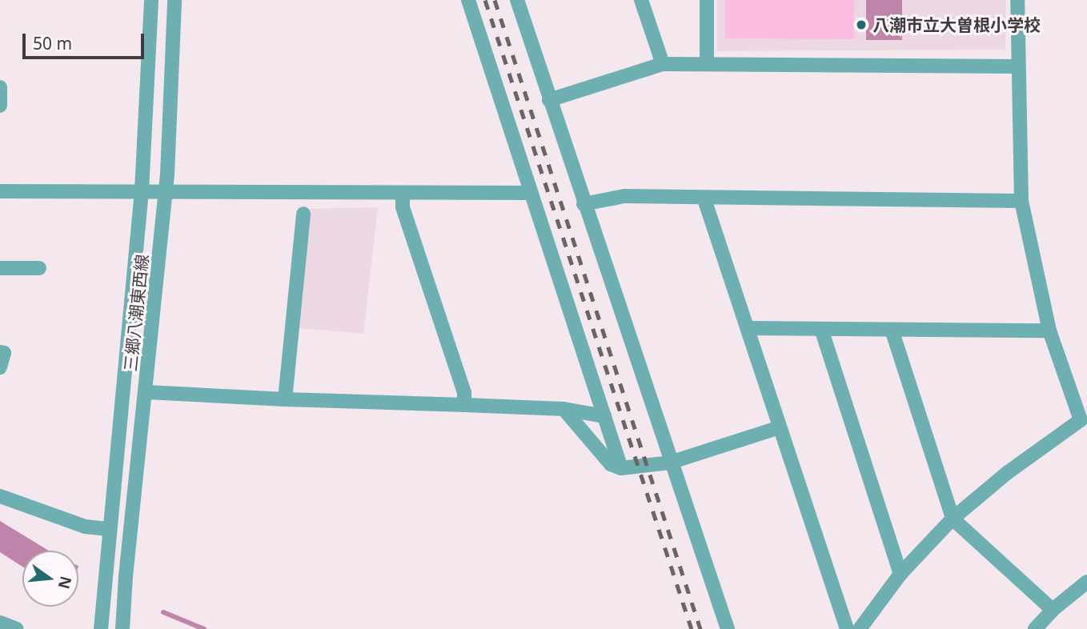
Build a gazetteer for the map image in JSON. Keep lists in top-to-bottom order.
{
  "streets": {
    "street": ["三郷八潮東西線"]
  },
  "places": ["八潮市立大曽根小学校"],
  "scale_bar": "50 m",
  "north": "right"
}
